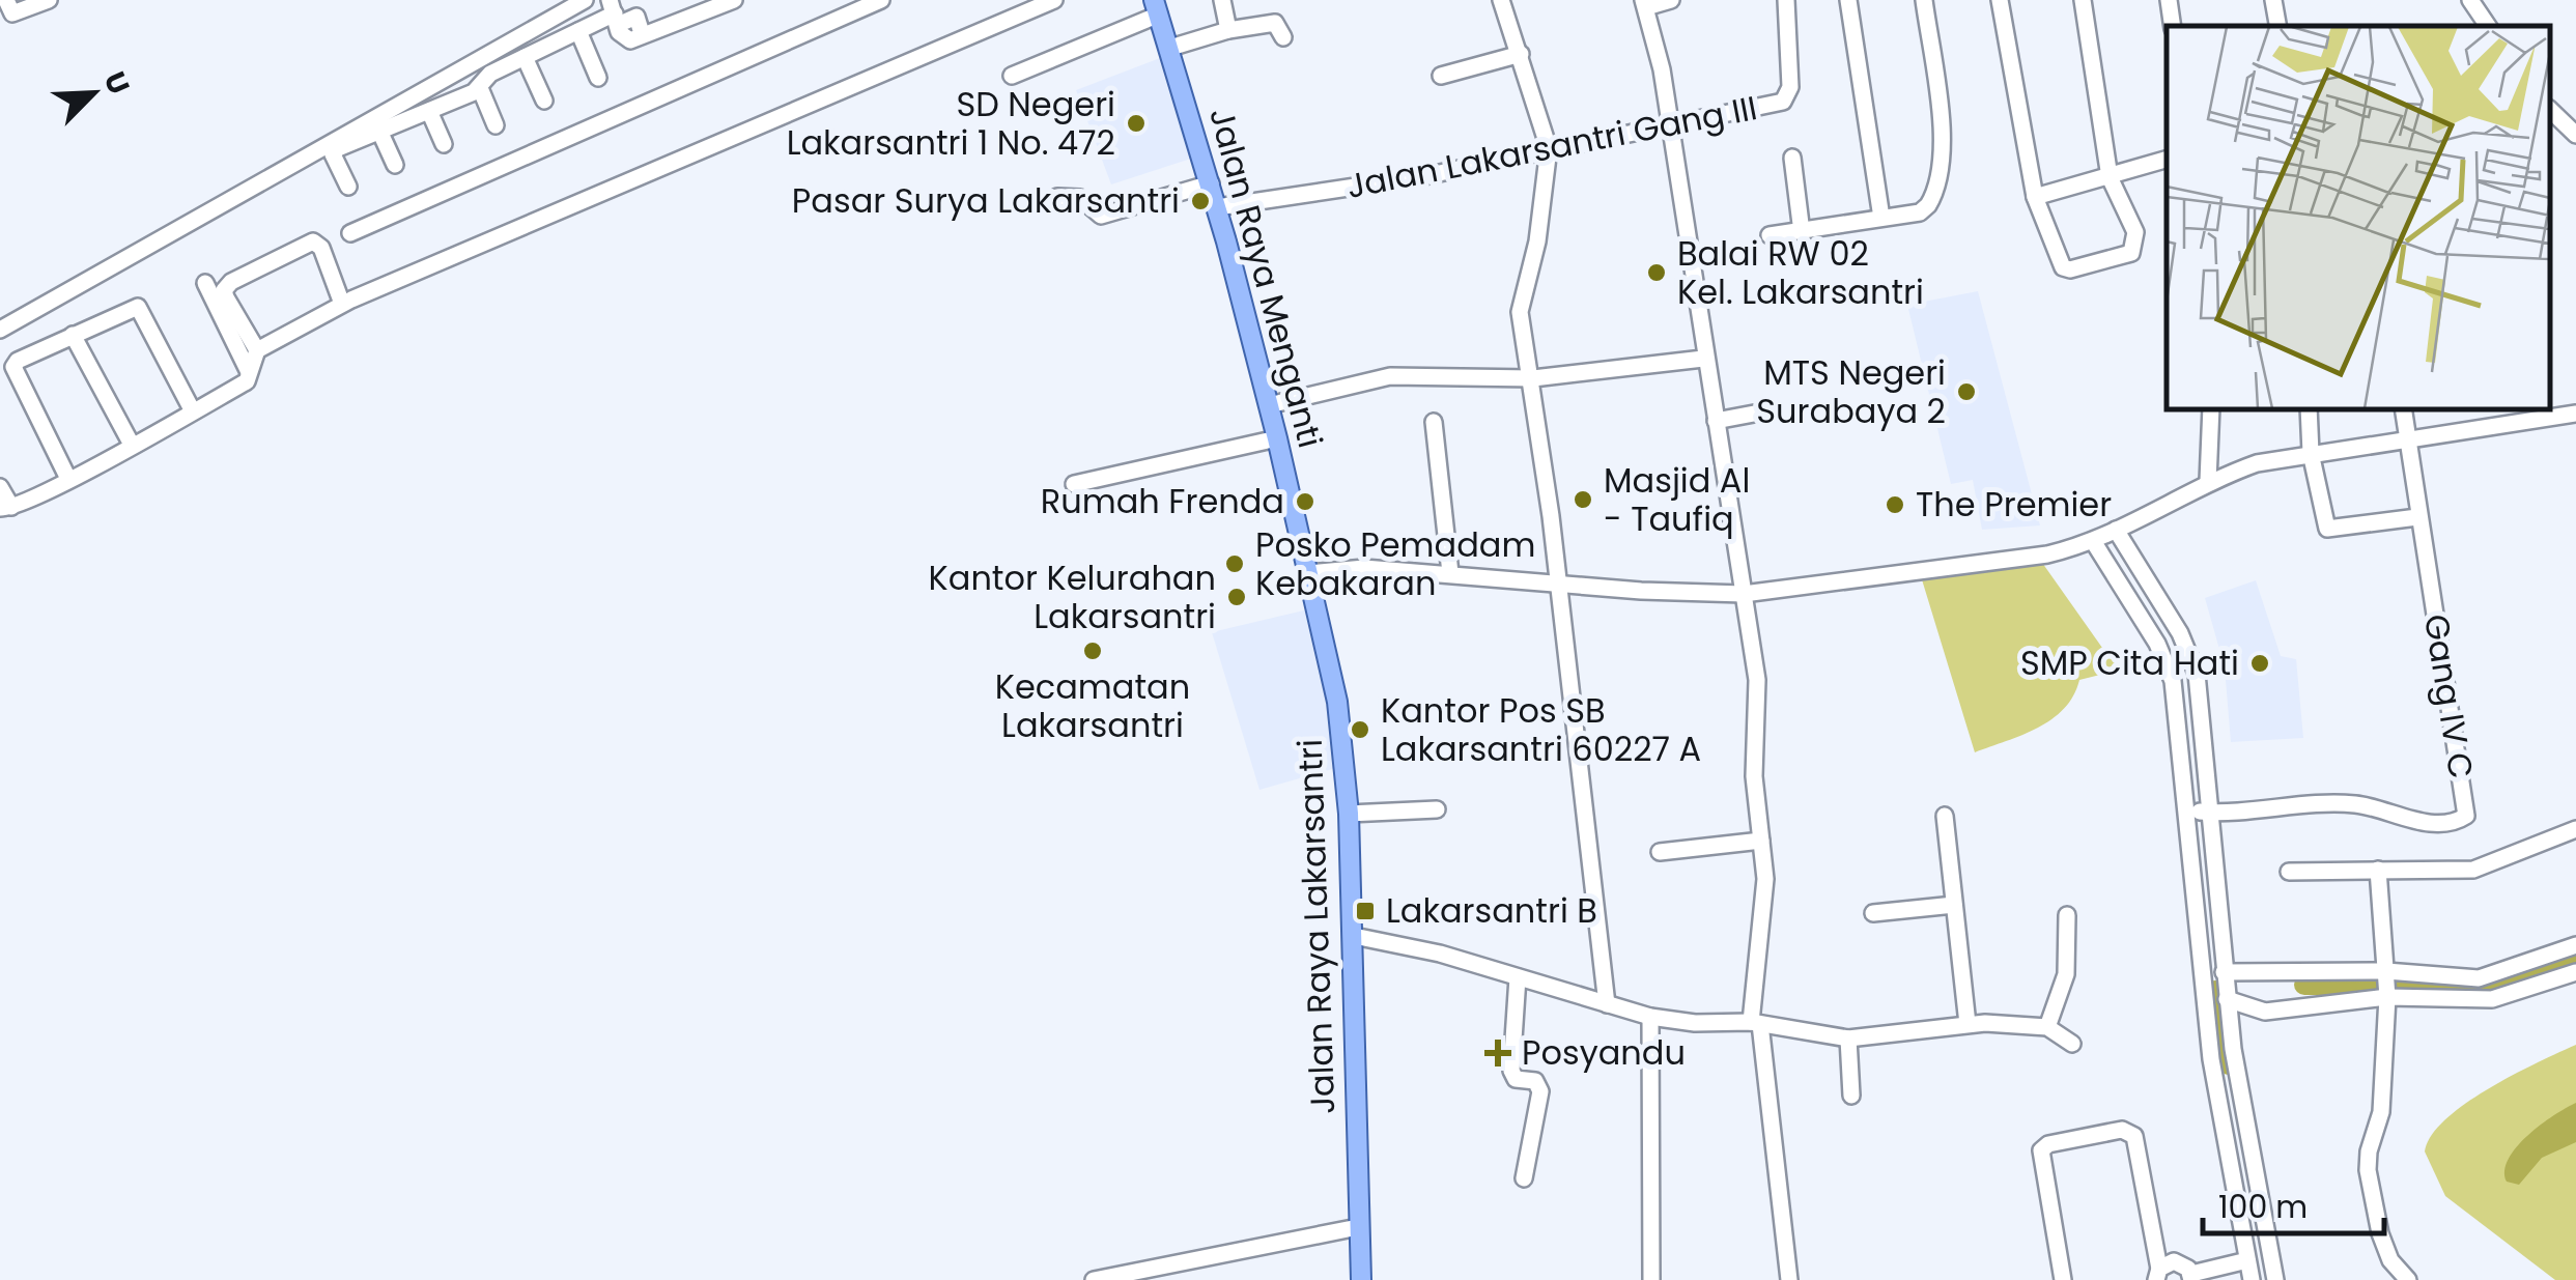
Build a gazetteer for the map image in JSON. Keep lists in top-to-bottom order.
{
  "streets": {
    "main road": ["Jalan Raya Menganti", "Jalan Raya Lakarsantri"],
    "street": ["Jalan Lakarsantri Gang III", "Gang IV C"]
  },
  "crossings": [
    ["Jalan Lakarsantri Gang III", "Jalan Raya Menganti"],
    ["Jalan Raya Menganti", "Jalan Raya Lakarsantri"]
  ],
  "places": {
    "other": [
      "SD Negeri Lakarsantri 1 No. 472",
      "Pasar Surya Lakarsantri",
      "Balai RW 02 Kel. Lakarsantri",
      "MTS Negeri Surabaya 2",
      "Masjid Al - Taufiq",
      "Rumah Frenda",
      "The Premier",
      "Posko Pemadam Kebakaran",
      "Kantor Kelurahan Lakarsantri",
      "Kecamatan Lakarsantri",
      "SMP Cita Hati",
      "Kantor Pos SB Lakarsantri 60227 A"
    ],
    "transit": ["Lakarsantri B"],
    "health": ["Posyandu"]
  },
  "scale_bar": "100 m",
  "north": "top right"
}
